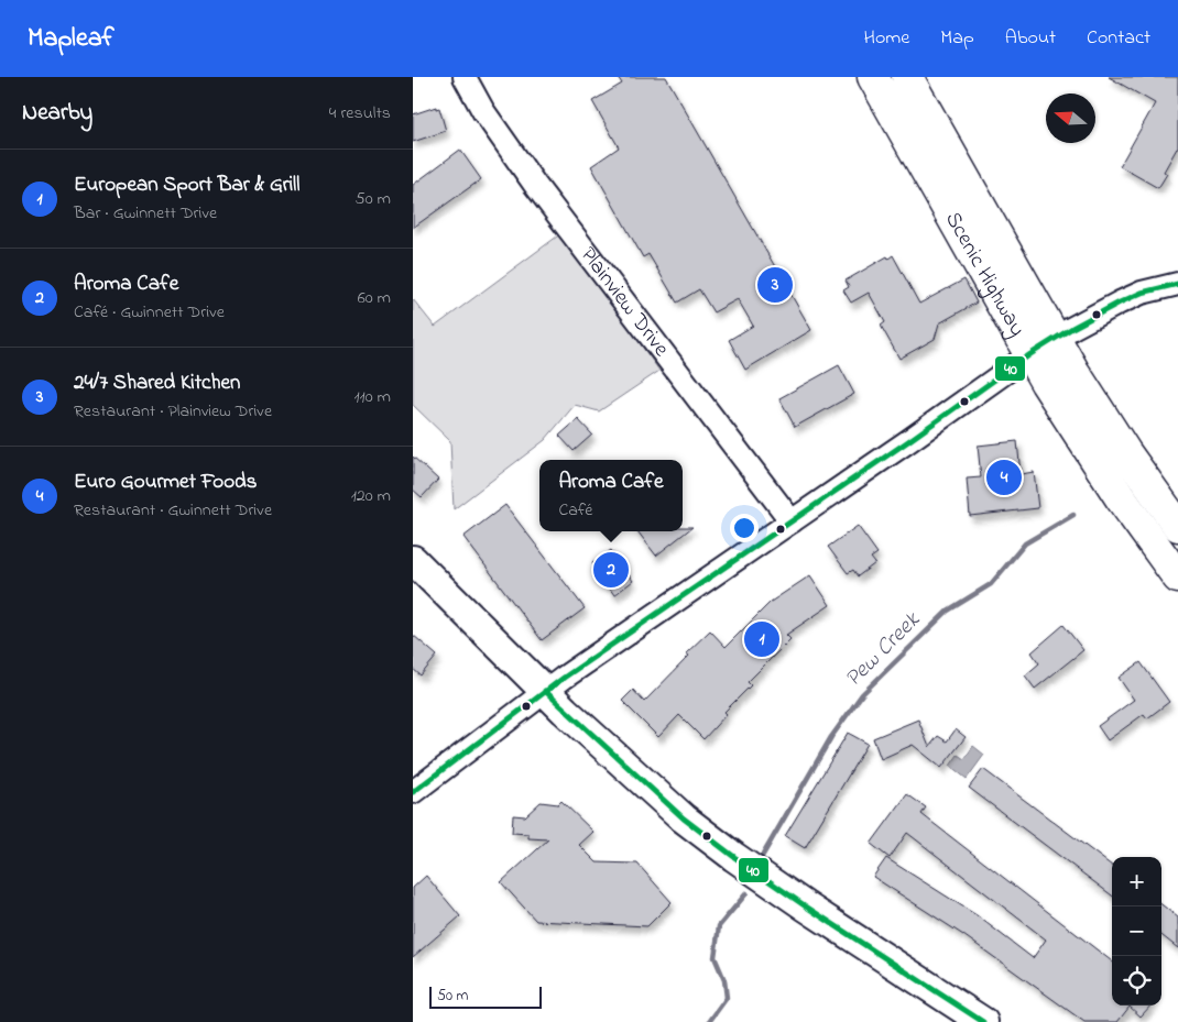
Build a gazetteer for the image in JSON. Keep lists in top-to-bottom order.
{
  "streets": {
    "highway": ["Scenic Highway"],
    "street": ["Plainview Drive"]
  },
  "water": ["Pew Creek"],
  "lines": ["transit line 40"],
  "scale_bar": "50 m",
  "north": "left",
  "page": {
    "header": "Mapleaf",
    "nav": [
      "Home",
      "Map",
      "About",
      "Contact"
    ],
    "heading": ["Nearby", "4 results"],
    "list": [
      {
        "mark": "1",
        "name": "European Sport Bar & Grill",
        "note": "Bar · Gwinnett Drive",
        "value": "50 m"
      },
      {
        "mark": "2",
        "name": "Aroma Cafe",
        "note": "Café · Gwinnett Drive",
        "value": "60 m"
      },
      {
        "mark": "3",
        "name": "24/7 Shared Kitchen",
        "note": "Restaurant · Plainview Drive",
        "value": "110 m"
      },
      {
        "mark": "4",
        "name": "Euro Gourmet Foods",
        "note": "Restaurant · Gwinnett Drive",
        "value": "120 m"
      }
    ],
    "pins": [
      "3",
      "4",
      "2",
      "1"
    ],
    "popup": ["Aroma Cafe", "Café"],
    "map_buttons": ["+", "−"],
    "scale": "50 m"
  }
}
